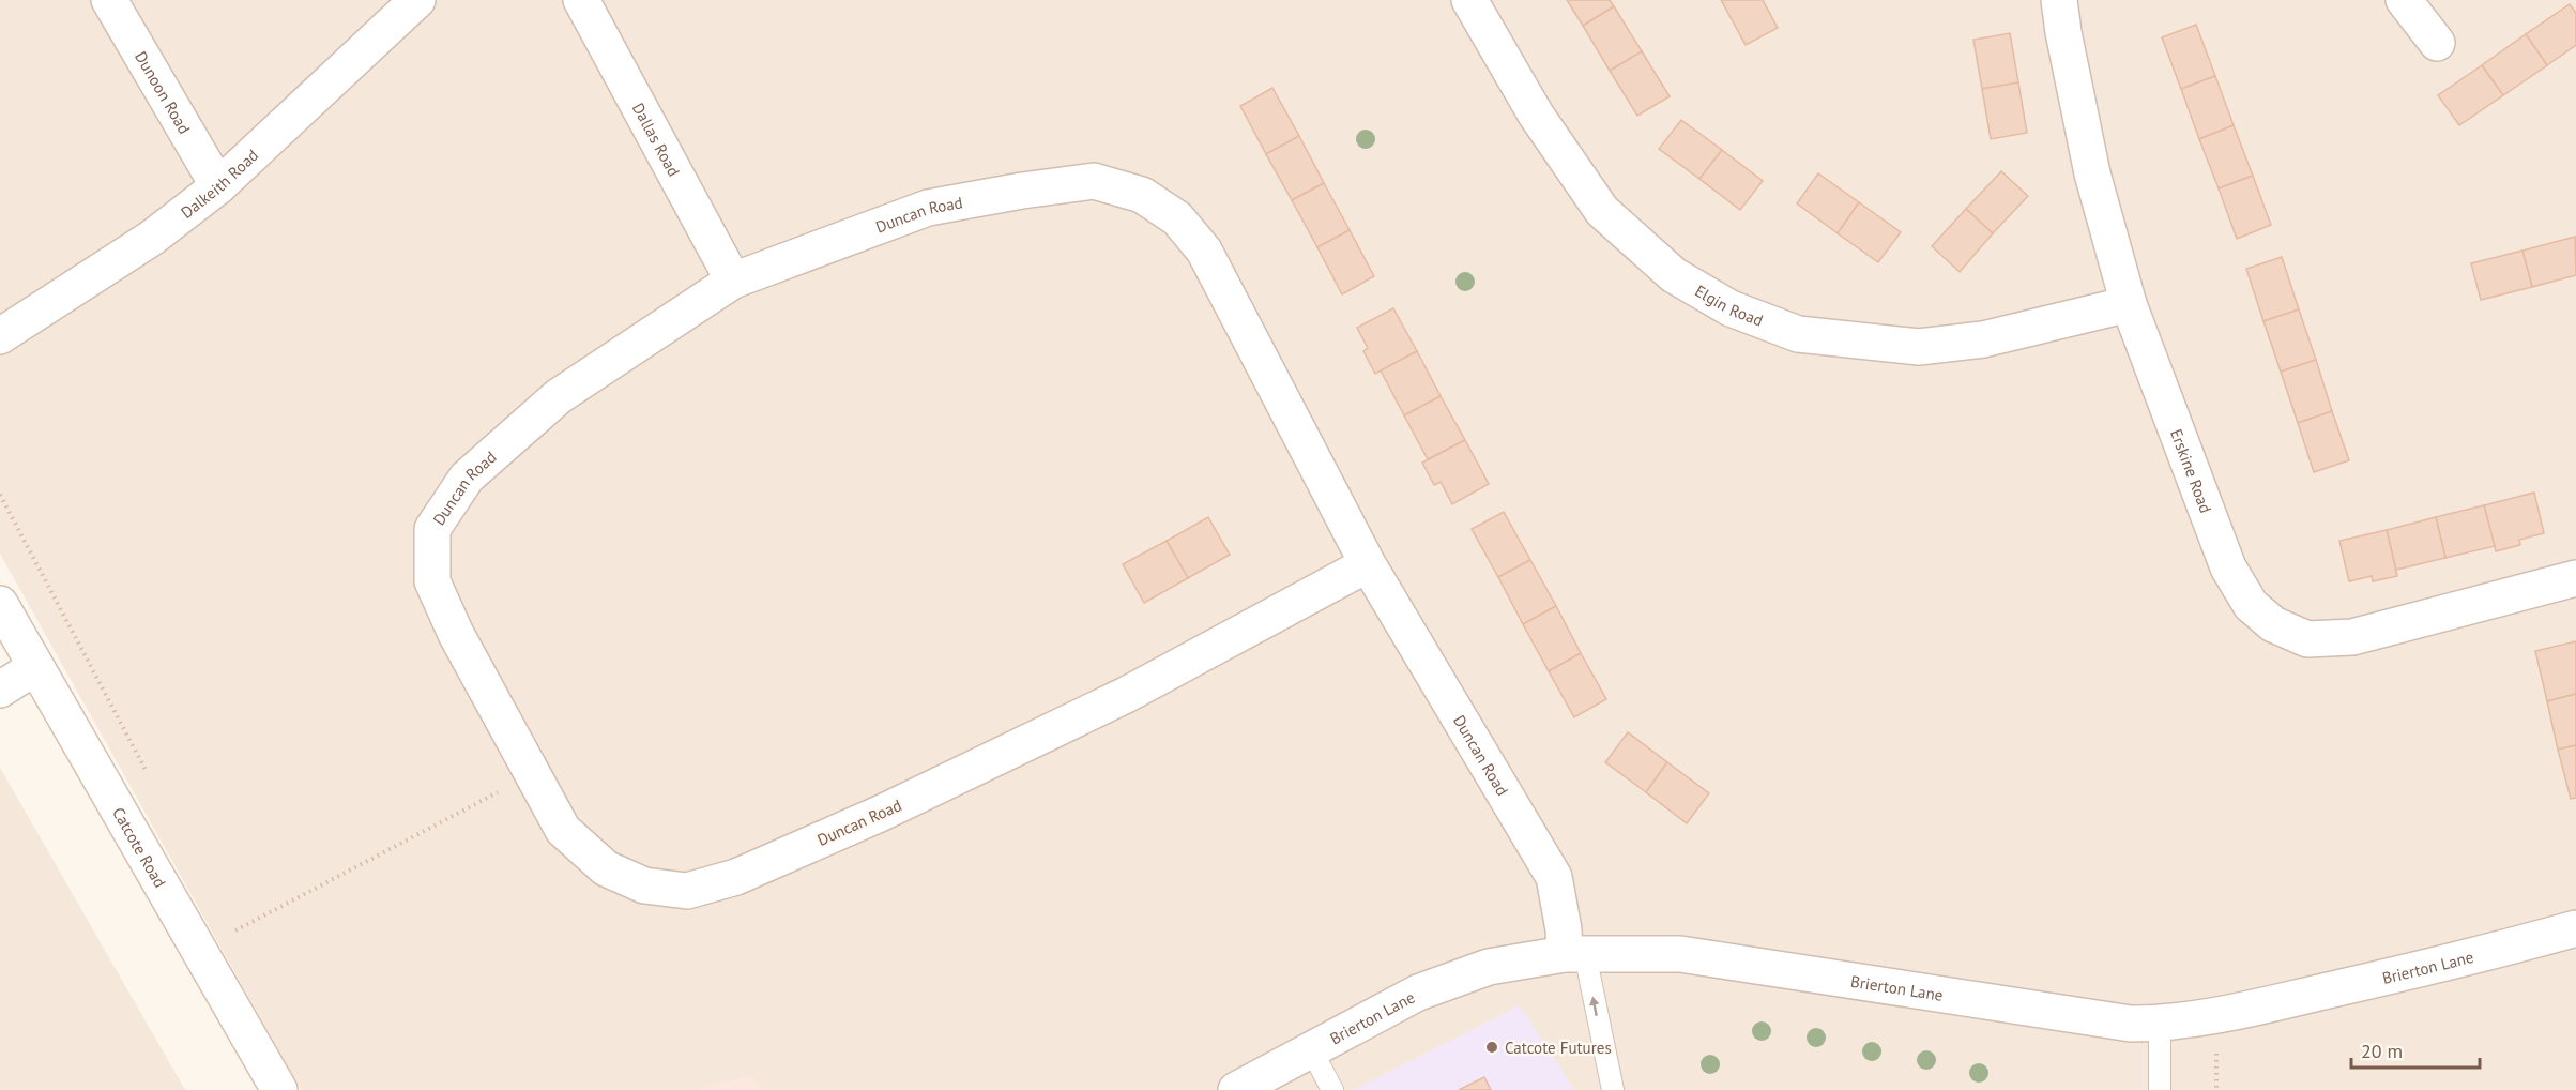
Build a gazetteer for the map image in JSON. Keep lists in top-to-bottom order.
{
  "streets": {
    "street": [
      "Dunoon Road",
      "Dallas Road",
      "Dalkeith Road",
      "Duncan Road",
      "Elgin Road",
      "Erskine Road",
      "Catcote Road",
      "Brierton Lane"
    ]
  },
  "crossings": [
    ["Dunoon Road", "Dalkeith Road"],
    ["Dallas Road", "Duncan Road"],
    ["Duncan Road", "Brierton Lane"],
    ["Elgin Road", "Erskine Road"]
  ],
  "places": ["Catcote Futures"],
  "scale_bar": "20 m"
}
